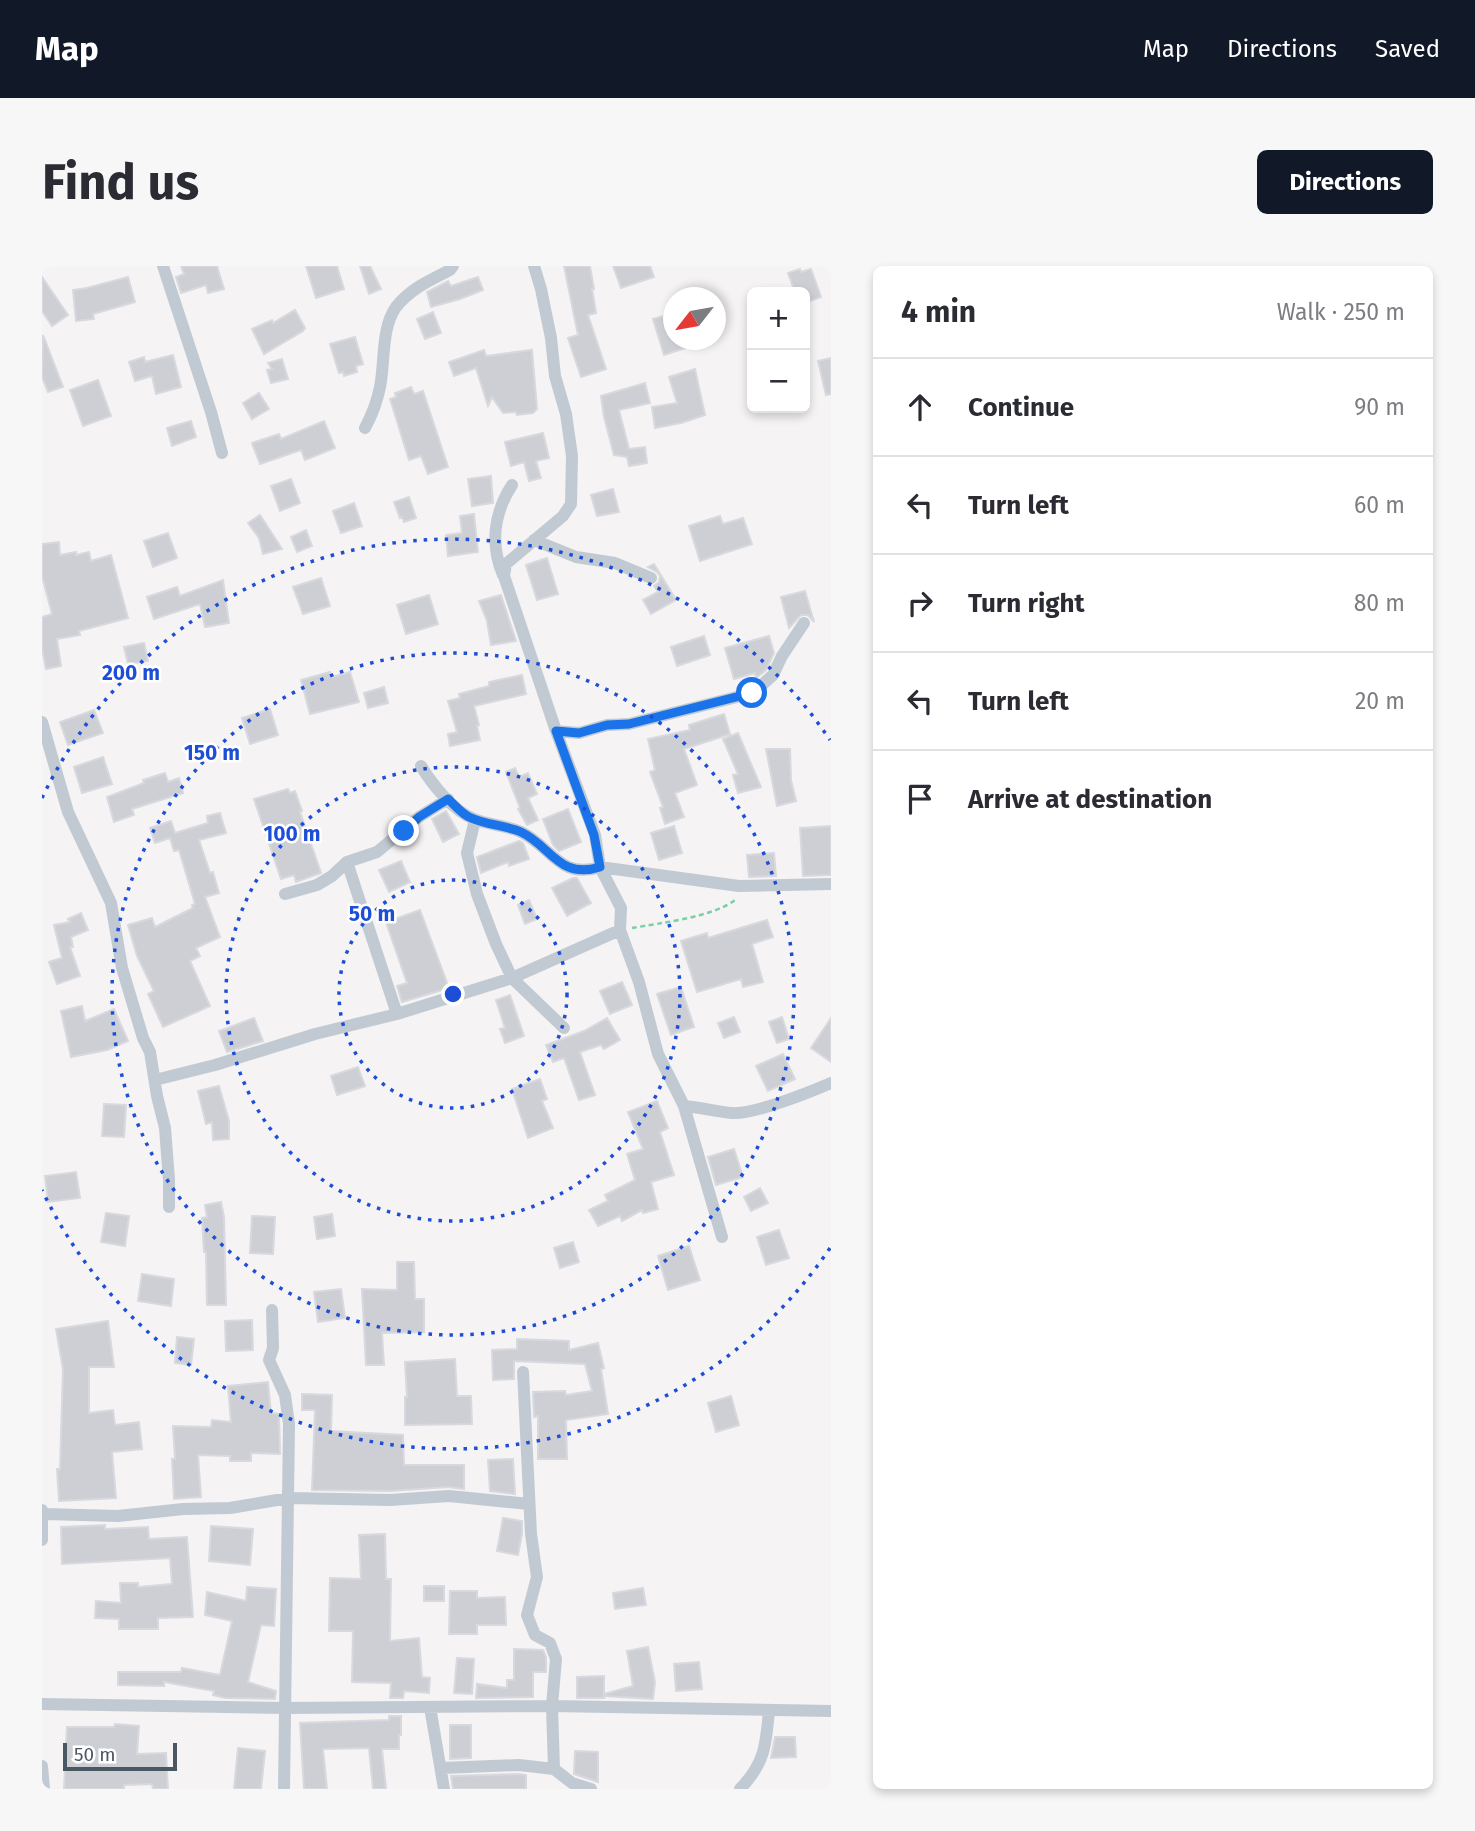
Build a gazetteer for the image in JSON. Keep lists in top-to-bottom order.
{
  "scale_bar": "50 m",
  "north": "bottom left",
  "page": {
    "header": "Map",
    "nav": ["Map", "Directions", "Saved"],
    "buttons": "Directions",
    "title": "Find us",
    "heading": ["4 min", "Walk · 250 m"],
    "map_buttons": ["+", "−"],
    "list": [
      ["Continue", "90 m"],
      ["Turn left", "60 m"],
      ["Turn right", "80 m"],
      ["Turn left", "20 m"],
      "Arrive at destination"
    ],
    "scale": "50 m"
  },
  "rings": [
    "200 m",
    "150 m",
    "100 m",
    "50 m"
  ]
}
